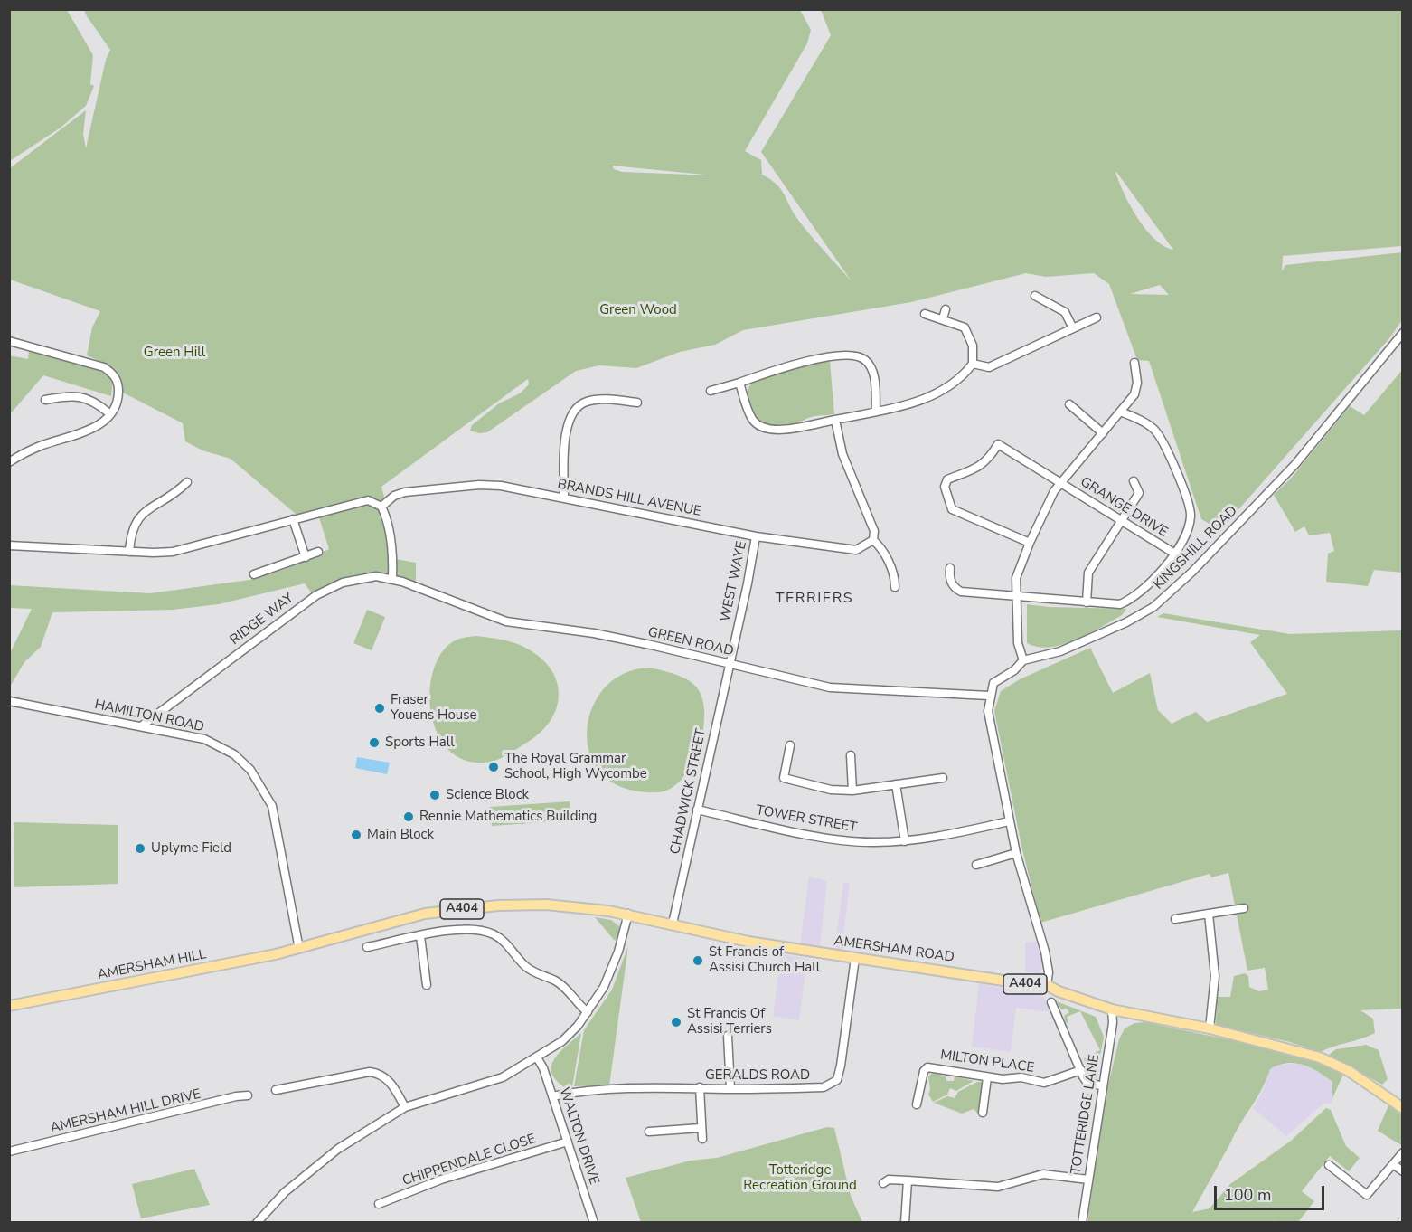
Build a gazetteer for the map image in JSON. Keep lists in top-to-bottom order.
{
  "streets": {
    "main road": ["A404", "AMERSHAM ROAD", "AMERSHAM HILL"],
    "street": [
      "BRANDS HILL AVENUE",
      "GRANGE DRIVE",
      "KINGSHILL ROAD",
      "WEST WAYE",
      "RIDGE WAY",
      "GREEN ROAD",
      "HAMILTON ROAD",
      "CHADWICK STREET",
      "TOWER STREET",
      "MILTON PLACE",
      "GERALDS ROAD",
      "AMERSHAM HILL DRIVE",
      "TOTTERIDGE LANE",
      "WALTON DRIVE",
      "CHIPPENDALE CLOSE"
    ]
  },
  "crossings": [
    ["BRANDS HILL AVENUE", "WEST WAYE"],
    ["KINGSHILL ROAD", "GREEN ROAD"],
    ["WEST WAYE", "GREEN ROAD"],
    ["WEST WAYE", "CHADWICK STREET"],
    ["RIDGE WAY", "GREEN ROAD"],
    ["RIDGE WAY", "HAMILTON ROAD"],
    ["GREEN ROAD", "CHADWICK STREET"],
    ["HAMILTON ROAD", "AMERSHAM ROAD"],
    ["HAMILTON ROAD", "AMERSHAM HILL"],
    ["CHADWICK STREET", "TOWER STREET"],
    ["CHADWICK STREET", "AMERSHAM ROAD"],
    ["AMERSHAM ROAD", "AMERSHAM HILL"],
    ["AMERSHAM ROAD", "GERALDS ROAD"],
    ["AMERSHAM ROAD", "TOTTERIDGE LANE"],
    ["GERALDS ROAD", "WALTON DRIVE"],
    ["WALTON DRIVE", "CHIPPENDALE CLOSE"]
  ],
  "districts": ["TERRIERS"],
  "parks": ["Green Wood", "Green Hill", "Totteridge Recreation Ground"],
  "places": [
    "Fraser Youens House",
    "Sports Hall",
    "The Royal Grammar School, High Wycombe",
    "Science Block",
    "Rennie Mathematics Building",
    "Main Block",
    "Uplyme Field",
    "St Francis of Assisi Church Hall",
    "St Francis Of Assisi Terriers"
  ],
  "scale_bar": "100 m"
}
